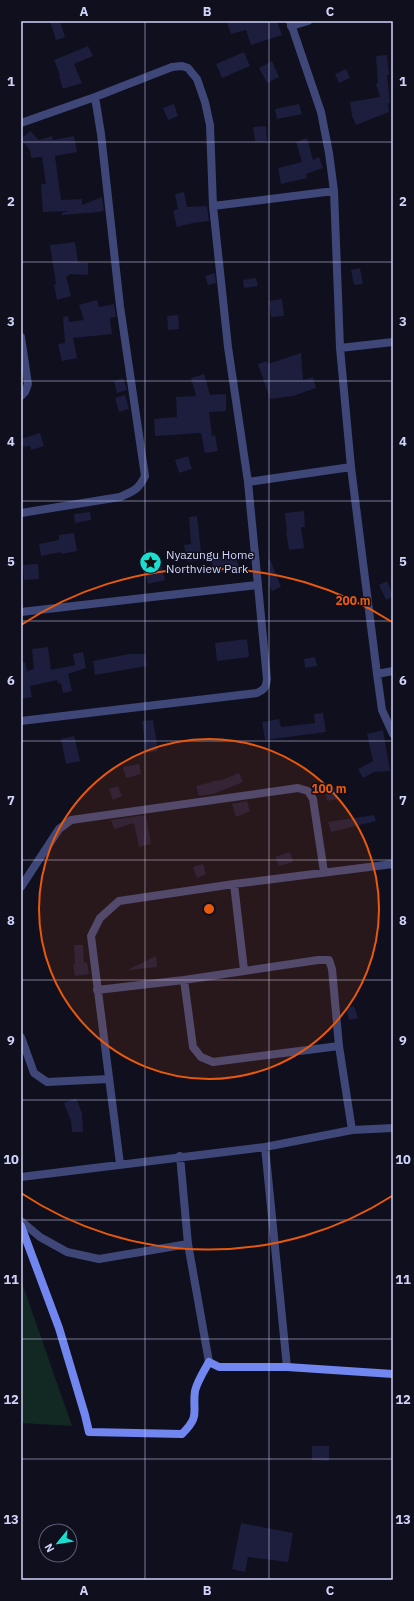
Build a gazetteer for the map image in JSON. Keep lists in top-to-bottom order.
{
  "places": {
    "place": ["Nyazungu Home Northview Park"]
  },
  "north": "bottom left",
  "grid": {
    "columns": ["A", "B", "C"],
    "rows": [
      "1",
      "2",
      "3",
      "4",
      "5",
      "6",
      "7",
      "8",
      "9",
      "10",
      "11",
      "12",
      "13"
    ]
  },
  "rings": ["200 m", "100 m"]
}
